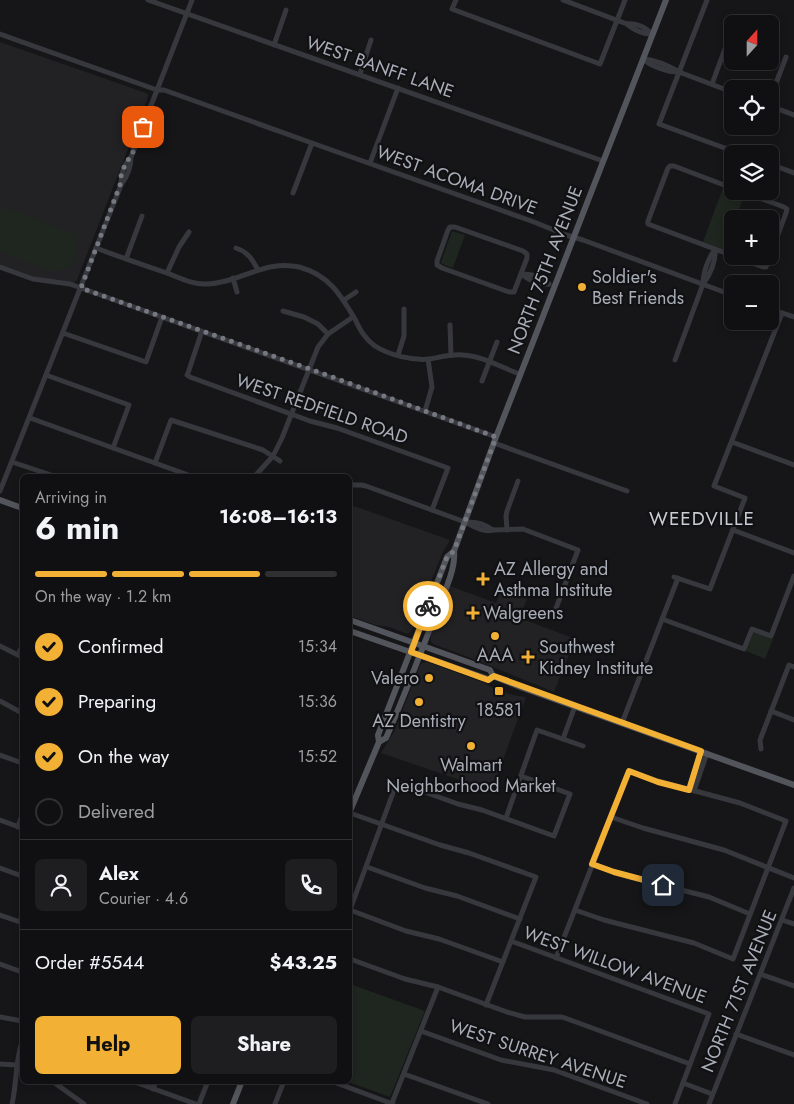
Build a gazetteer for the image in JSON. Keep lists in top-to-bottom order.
{
  "streets": {
    "main road": ["NORTH 75TH AVENUE"],
    "street": [
      "WEST BANFF LANE",
      "WEST ACOMA DRIVE",
      "WEST REDFIELD ROAD",
      "WEST WILLOW AVENUE",
      "NORTH 71ST AVENUE",
      "WEST SURREY AVENUE"
    ]
  },
  "crossings": [
    ["WEST BANFF LANE", "NORTH 75TH AVENUE"],
    ["WEST ACOMA DRIVE", "NORTH 75TH AVENUE"]
  ],
  "districts": ["WEEDVILLE"],
  "places": {
    "other": [
      "Soldier's Best Friends",
      "AAA",
      "Valero",
      "AZ Dentistry",
      "Walmart Neighborhood Market"
    ],
    "health": ["AZ Allergy and Asthma Institute", "Walgreens", "Southwest Kidney Institute"],
    "transit": ["18581"]
  },
  "north": "top",
  "page": {
    "map_buttons": ["+", "−"],
    "heading": ["6 min", "Arriving in", "16:08–16:13"],
    "panel": [
      "Alex",
      "Courier · 4.6",
      "Order #5544",
      "$43.25"
    ],
    "bar": "On the way · 1.2 km",
    "list": [
      ["Confirmed", "15:34"],
      ["Preparing", "15:36"],
      ["On the way", "15:52"],
      "Delivered"
    ],
    "buttons": ["Help", "Share"]
  }
}
